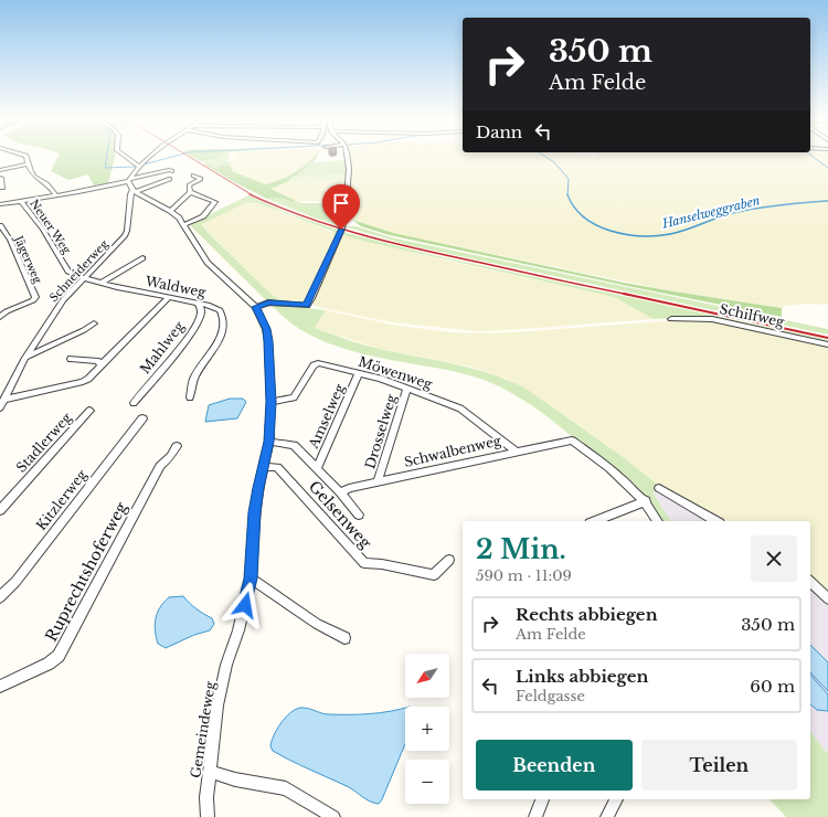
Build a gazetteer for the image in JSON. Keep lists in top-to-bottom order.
{
  "streets": {
    "street": [
      "Neuer Weg",
      "Jägerweg",
      "Schneiderweg",
      "Waldweg",
      "Schilfweg",
      "Mahlweg",
      "Möwenweg",
      "Amselweg",
      "Drosselweg",
      "Stadlerweg",
      "Schwalbenweg",
      "Kitzlerweg",
      "Gelsenweg",
      "Ruprechtshoferweg",
      "Gemeindeweg"
    ]
  },
  "crossings": [
    ["Neuer Weg", "Schneiderweg"],
    ["Neuer Weg", "Waldweg"],
    ["Schneiderweg", "Waldweg"],
    ["Schneiderweg", "Gemeindeweg"],
    ["Waldweg", "Mahlweg"],
    ["Möwenweg", "Amselweg"],
    ["Möwenweg", "Drosselweg"],
    ["Möwenweg", "Schwalbenweg"],
    ["Möwenweg", "Gemeindeweg"],
    ["Drosselweg", "Schwalbenweg"],
    ["Gelsenweg", "Gemeindeweg"]
  ],
  "water": ["Hanselweggraben"],
  "north": "bottom left",
  "page": {
    "turn": ["350 m", "Am Felde"],
    "then": "Dann",
    "heading": ["2 Min.", "590 m · 11:09"],
    "list": [
      {
        "name": "Rechts abbiegen",
        "note": "Am Felde",
        "value": "350 m"
      },
      {
        "name": "Links abbiegen",
        "note": "Feldgasse",
        "value": "60 m"
      }
    ],
    "map_buttons": ["+", "−"],
    "buttons": ["Beenden", "Teilen"]
  }
}
